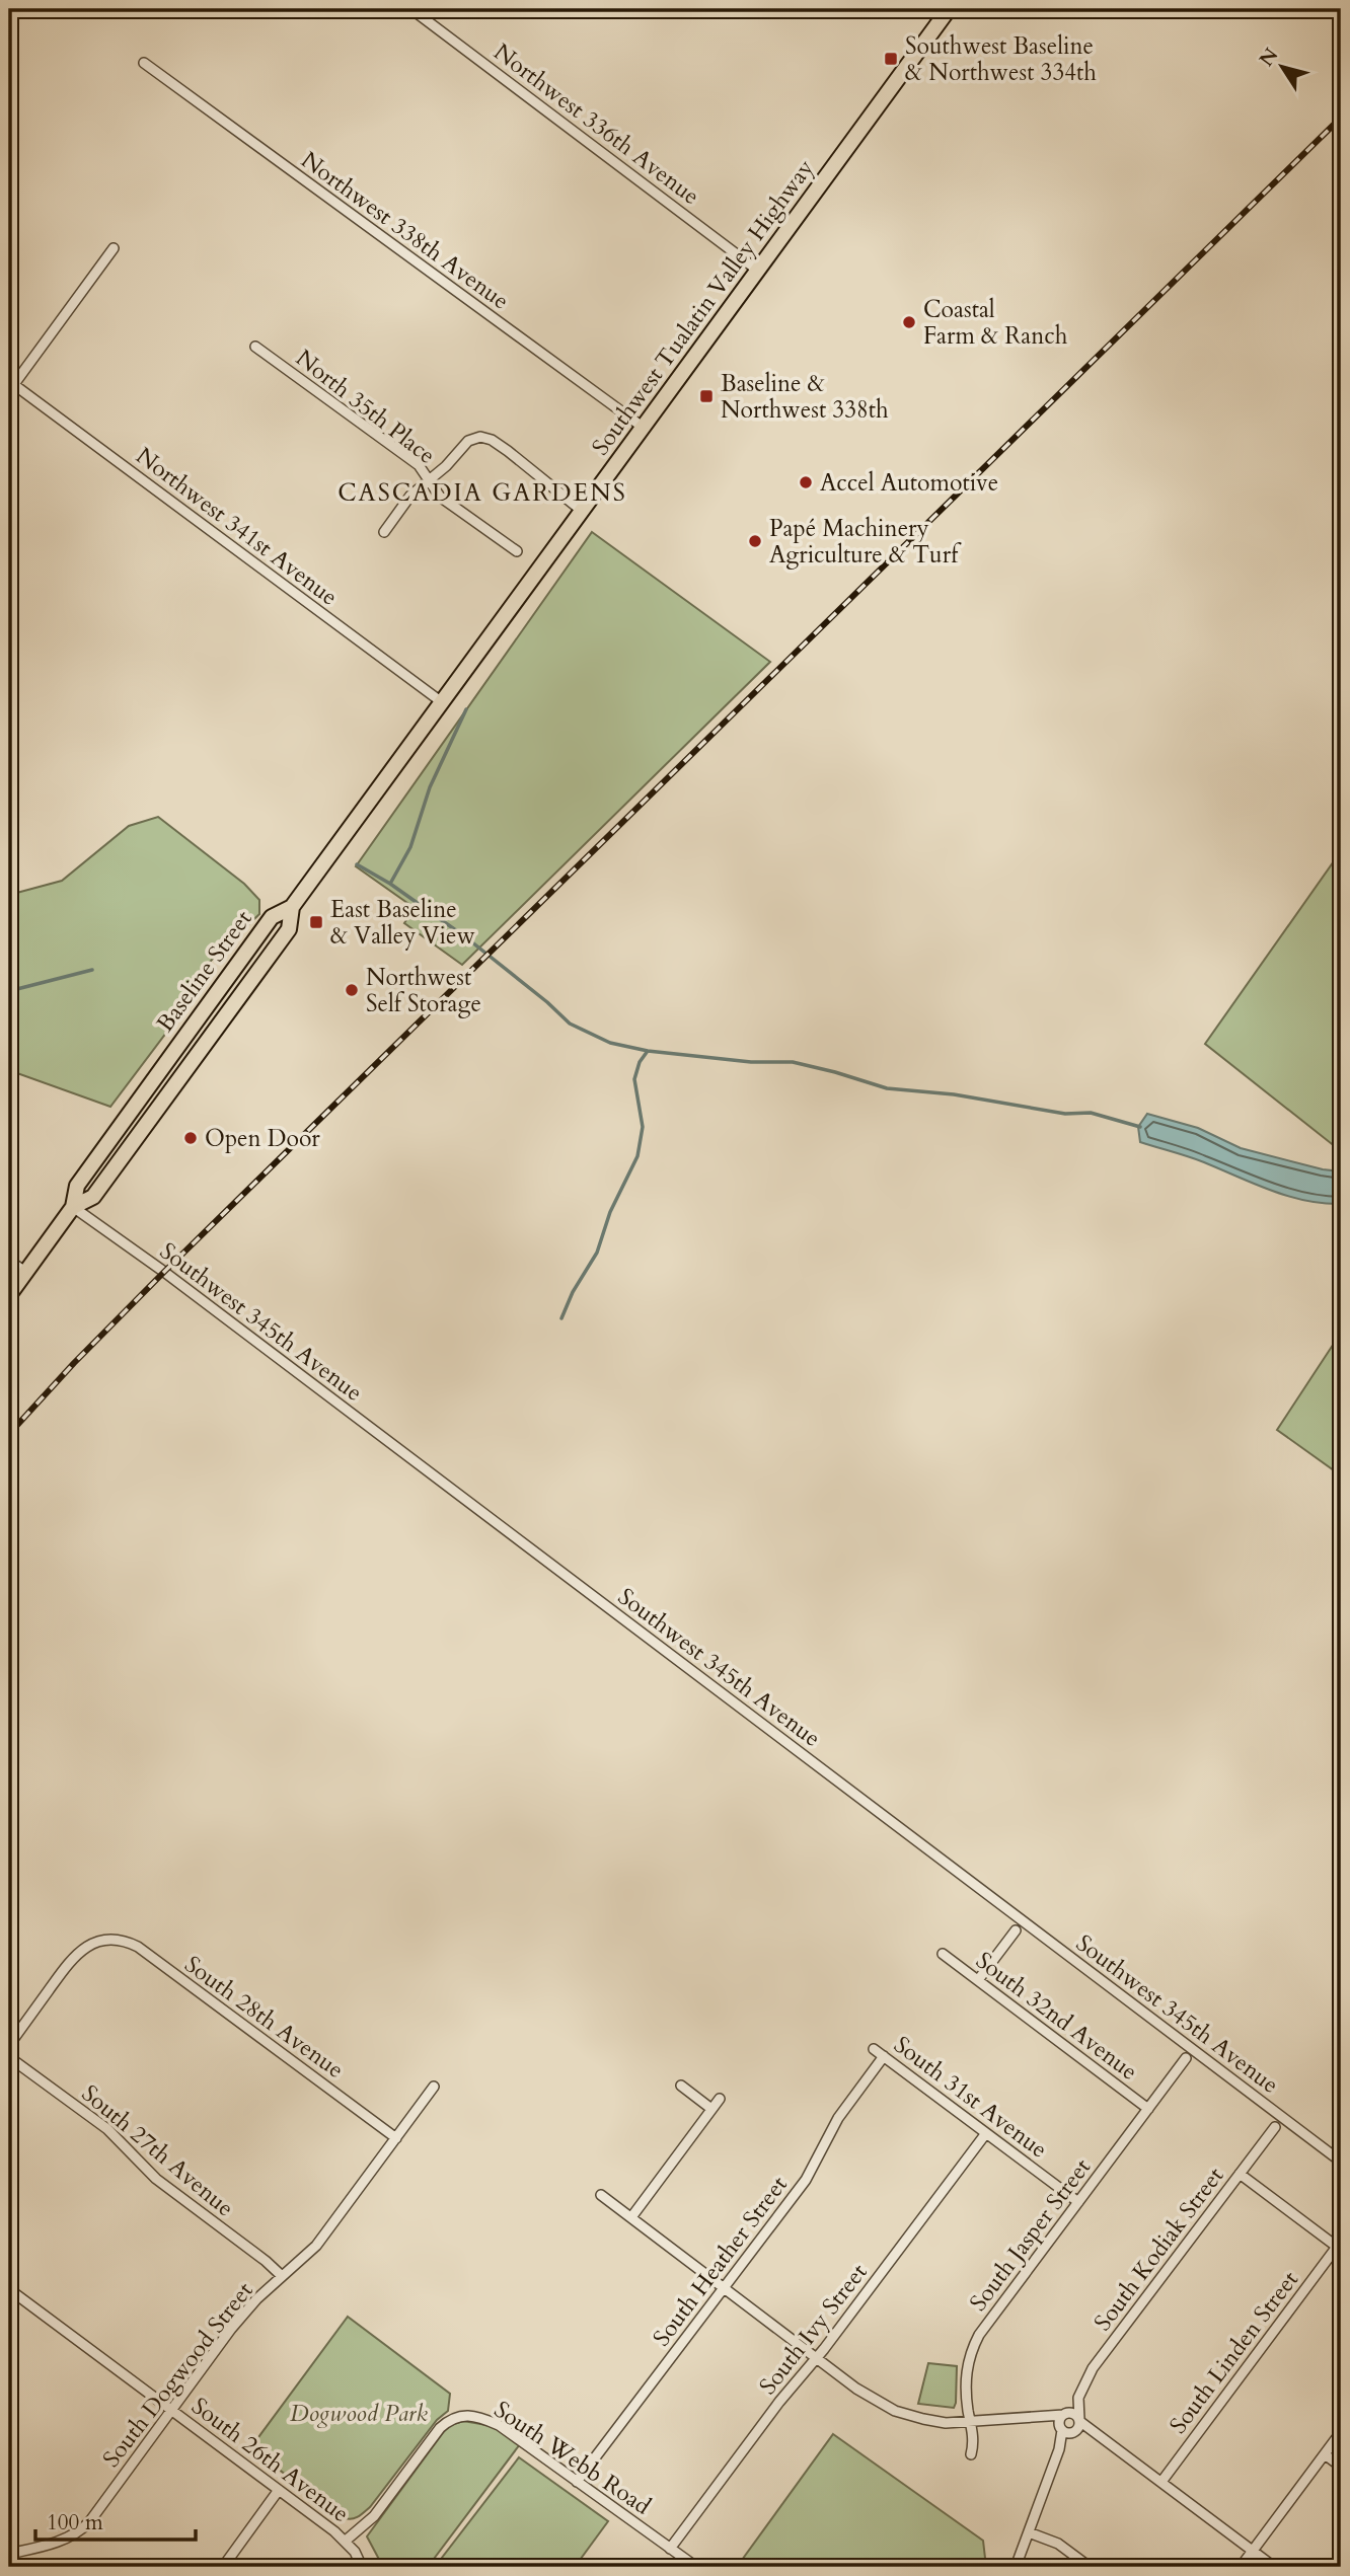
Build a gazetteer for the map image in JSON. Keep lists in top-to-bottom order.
{
  "streets": {
    "highway": ["Southwest Tualatin Valley Highway", "Baseline Street"],
    "street": [
      "Northwest 336th Avenue",
      "Northwest 338th Avenue",
      "North 35th Place",
      "Northwest 341st Avenue",
      "Southwest 345th Avenue",
      "South 32nd Avenue",
      "South 28th Avenue",
      "South 31st Avenue",
      "South 27th Avenue",
      "South Jasper Street",
      "South Kodiak Street",
      "South Heather Street",
      "South Ivy Street",
      "South Linden Street",
      "South Dogwood Street",
      "South Webb Road",
      "South 26th Avenue"
    ]
  },
  "crossings": [
    ["Northwest 336th Avenue", "Southwest Tualatin Valley Highway"],
    ["Northwest 338th Avenue", "Southwest Tualatin Valley Highway"],
    ["Southwest Tualatin Valley Highway", "Northwest 341st Avenue"],
    ["Southwest Tualatin Valley Highway", "Baseline Street"],
    ["Baseline Street", "Southwest 345th Avenue"],
    ["South 32nd Avenue", "South Jasper Street"],
    ["South 28th Avenue", "South Dogwood Street"],
    ["South 31st Avenue", "South Jasper Street"],
    ["South 31st Avenue", "South Heather Street"],
    ["South 31st Avenue", "South Ivy Street"],
    ["South 27th Avenue", "South Dogwood Street"],
    ["South Heather Street", "South Webb Road"],
    ["South Ivy Street", "South Webb Road"],
    ["South Dogwood Street", "South 26th Avenue"],
    ["South Webb Road", "South 26th Avenue"]
  ],
  "districts": ["CASCADIA GARDENS"],
  "parks": ["Dogwood Park"],
  "places": {
    "transit": ["Southwest Baseline & Northwest 334th", "Baseline & Northwest 338th", "East Baseline & Valley View"],
    "other": [
      "Coastal Farm & Ranch",
      "Accel Automotive",
      "Papé Machinery Agriculture & Turf",
      "Northwest Self Storage",
      "Open Door"
    ]
  },
  "scale_bar": "100 m",
  "north": "top left"
}
